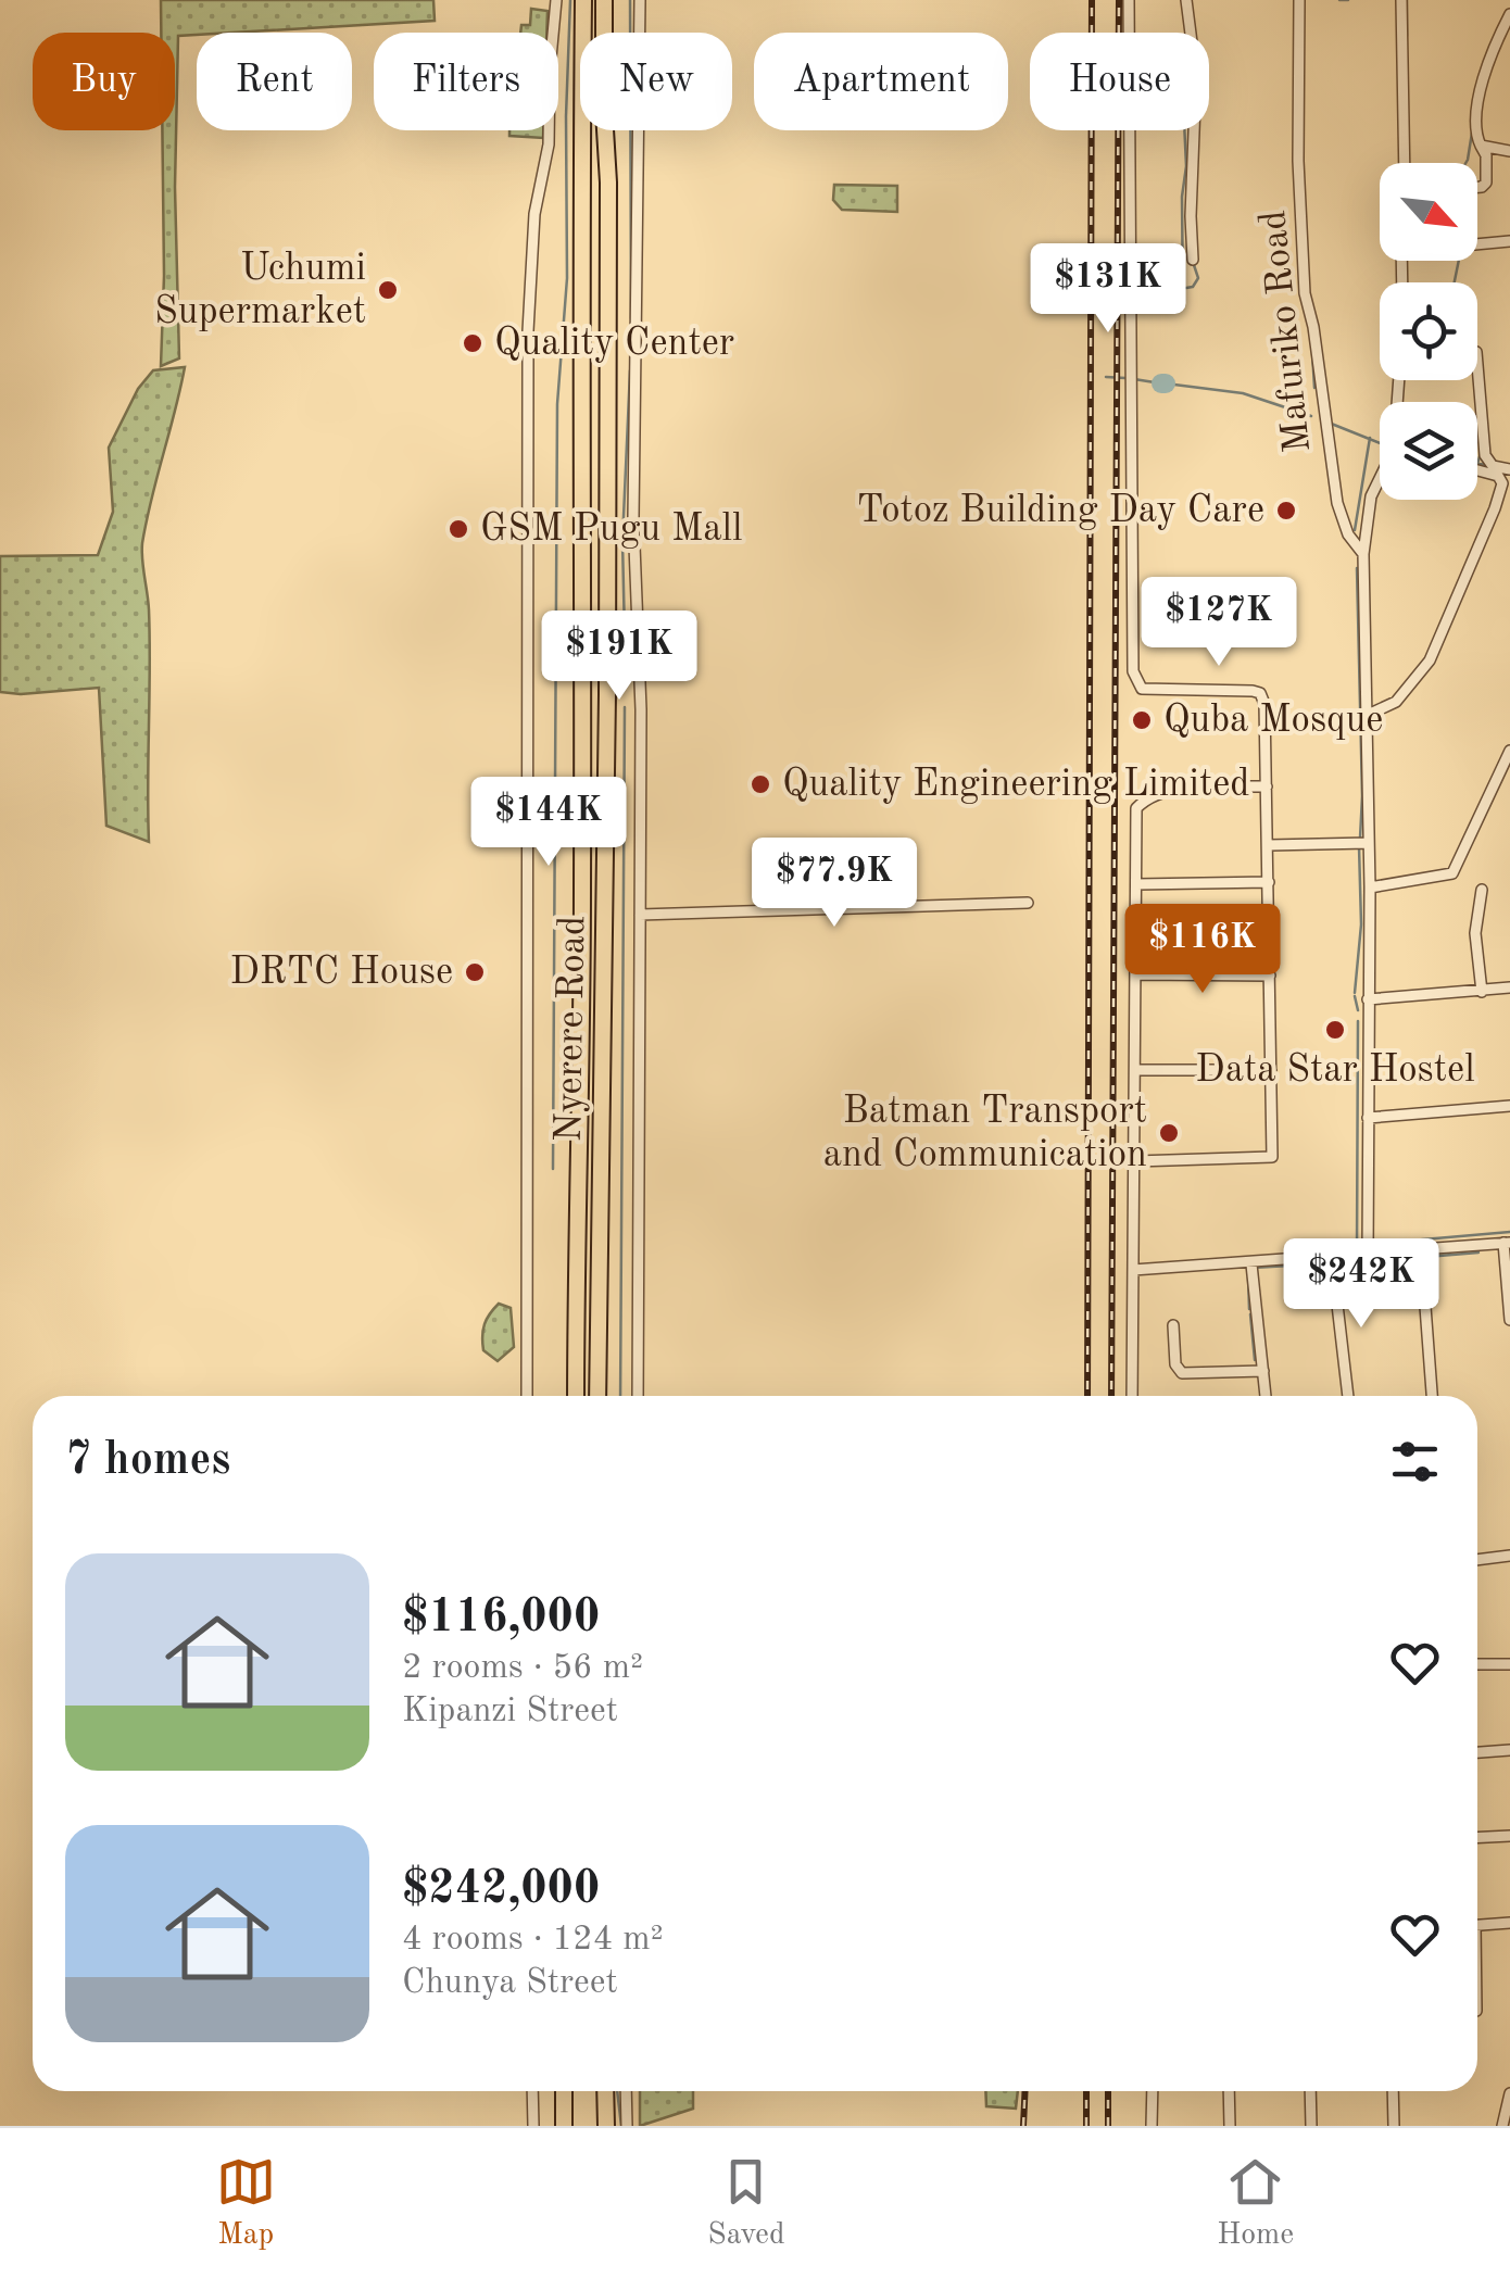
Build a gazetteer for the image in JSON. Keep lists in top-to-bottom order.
{
  "streets": {
    "highway": ["Nyerere Road"],
    "street": ["Mafuriko Road"]
  },
  "places": [
    "Uchumi Supermarket",
    "Quality Center",
    "Totoz Building Day Care",
    "GSM Pugu Mall",
    "Quba Mosque",
    "Quality Engineering Limited",
    "DRTC House",
    "Data Star Hostel",
    "Batman Transport and Communication"
  ],
  "north": "bottom right",
  "page": {
    "chip": [
      "Buy",
      "Rent",
      "Filters",
      "New",
      "Apartment",
      "House"
    ],
    "price": [
      "$131K",
      "$127K",
      "$191K",
      "$144K",
      "$77.9K",
      "$116K",
      "$242K"
    ],
    "heading": "7 homes",
    "list": [
      {
        "name": "$116,000",
        "note": "2 rooms · 56 m² · Kipanzi Street"
      },
      {
        "name": "$242,000",
        "note": "4 rooms · 124 m² · Chunya Street"
      }
    ],
    "tabs": ["Map", "Saved", "Home"]
  }
}
